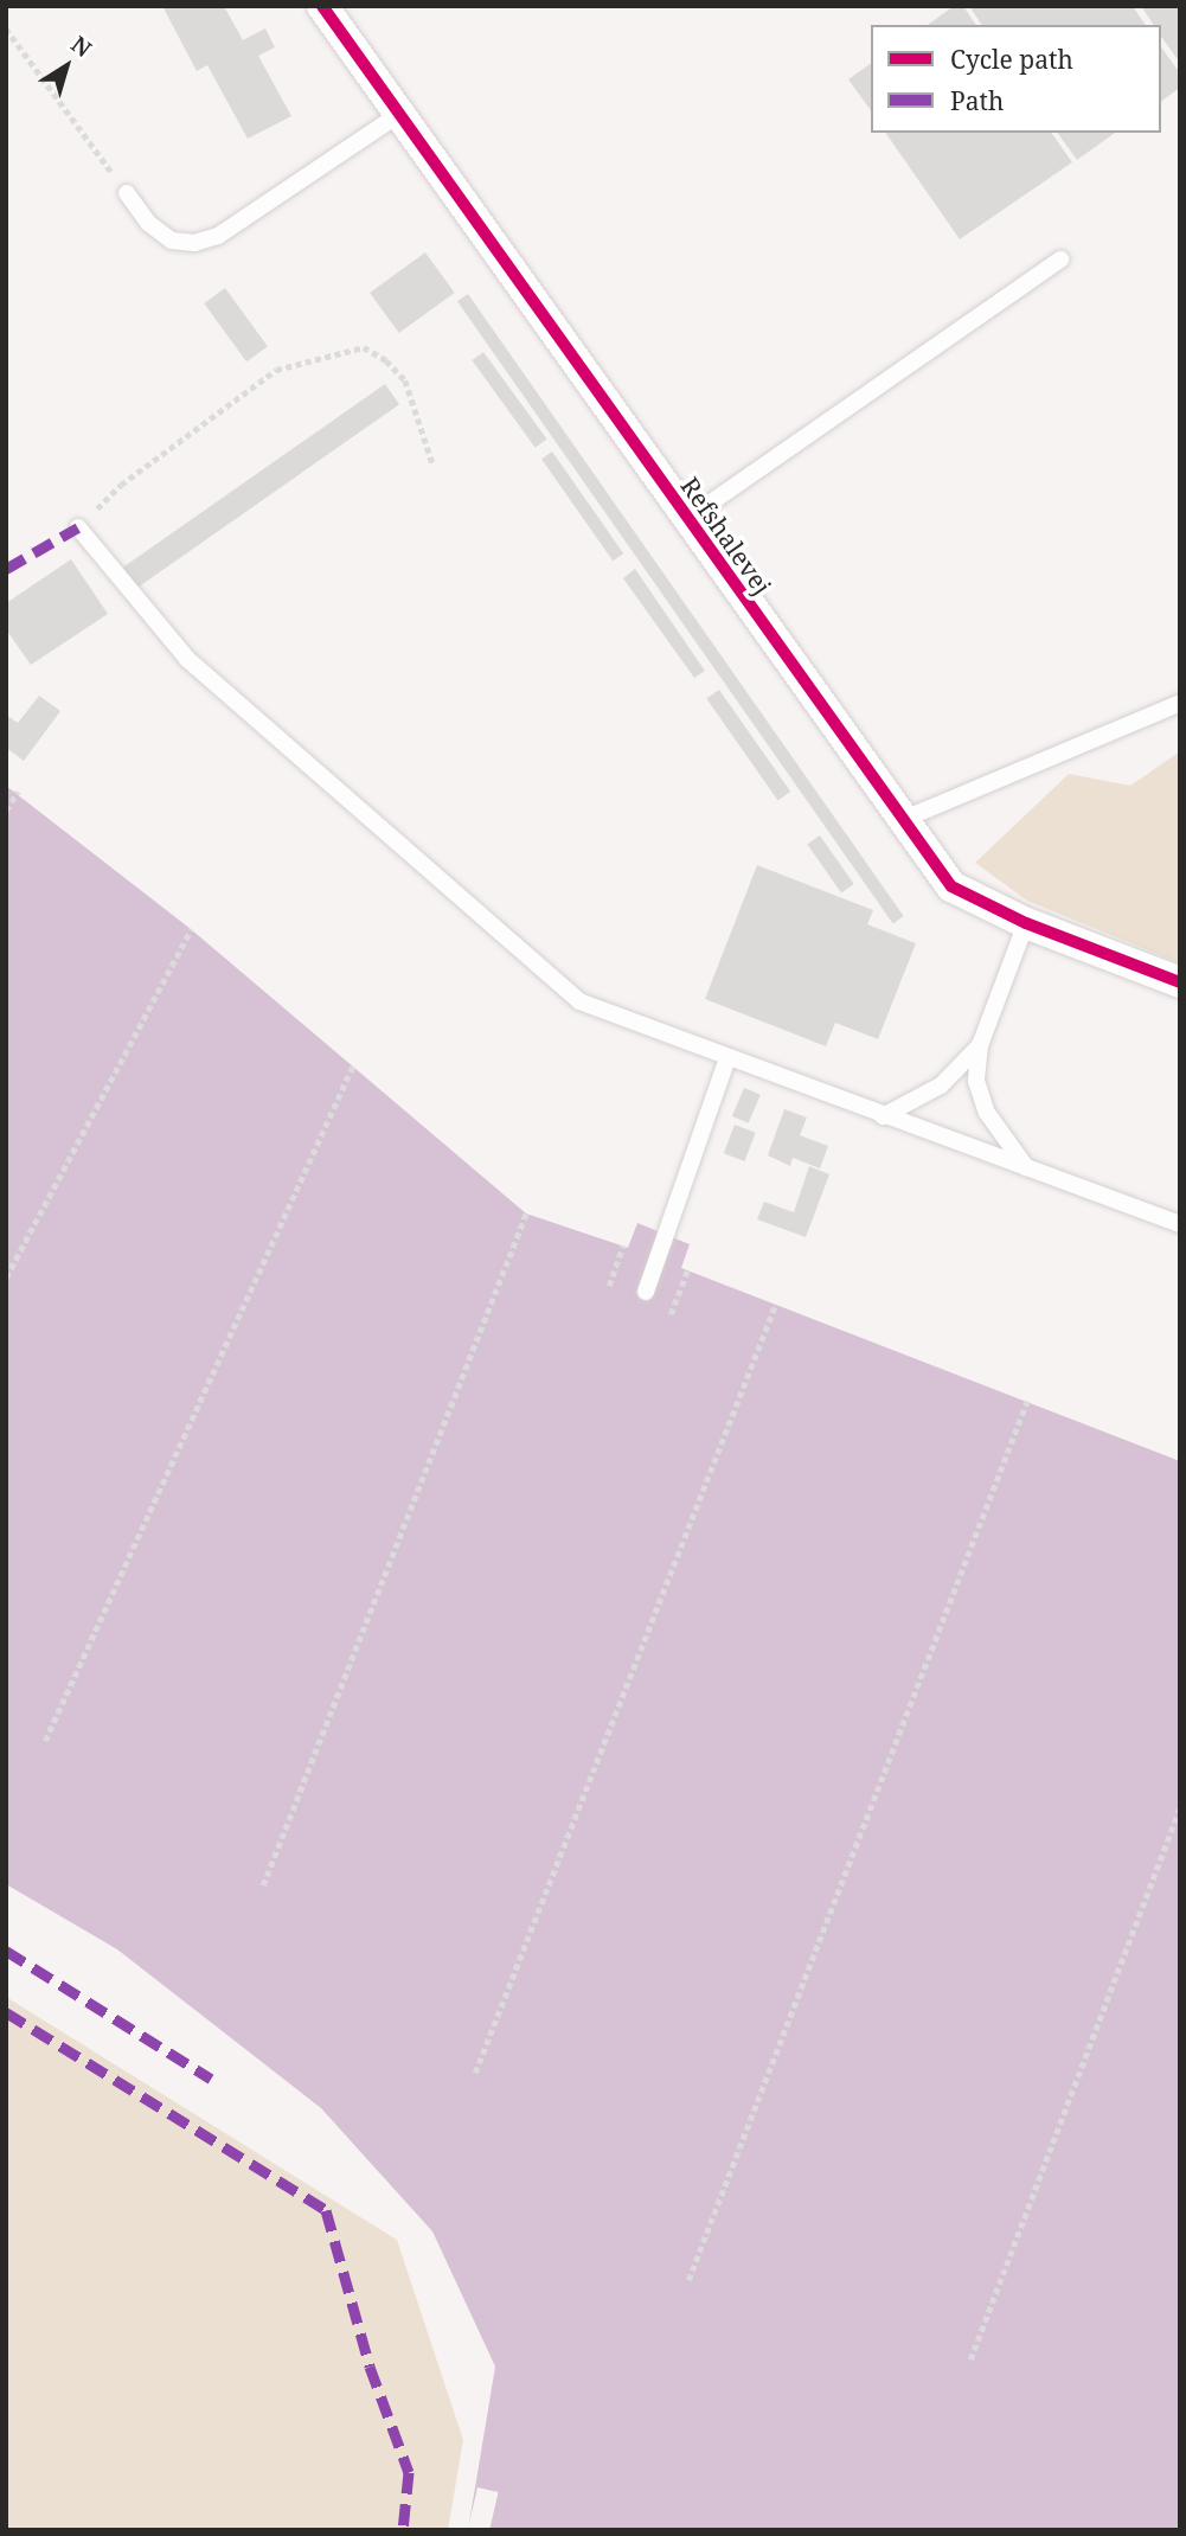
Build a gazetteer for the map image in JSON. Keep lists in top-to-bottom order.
{
  "streets": {
    "street": ["Refshalevej"]
  },
  "legend": ["Cycle path", "Path"],
  "north": "top right"
}
